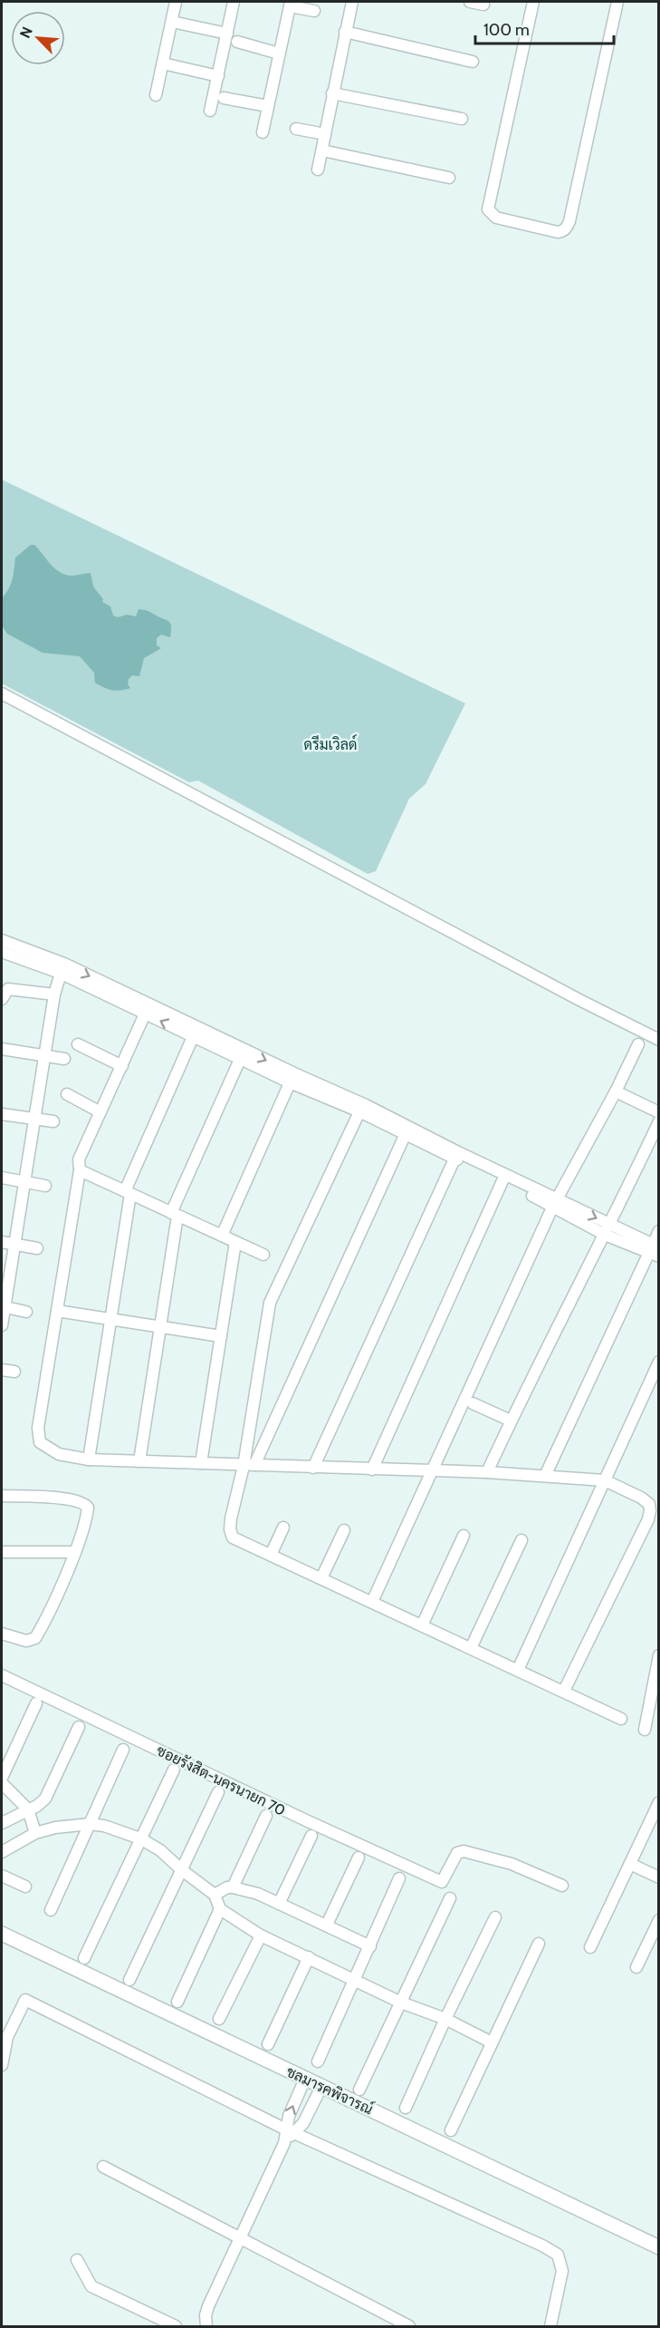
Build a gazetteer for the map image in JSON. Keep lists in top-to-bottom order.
{
  "streets": {
    "street": ["ซอยรังสิต-นครนายก 70", "ชลมารคพิจารณ์"]
  },
  "parks": ["ดรีมเวิลด์"],
  "scale_bar": "100 m",
  "north": "top left"
}
